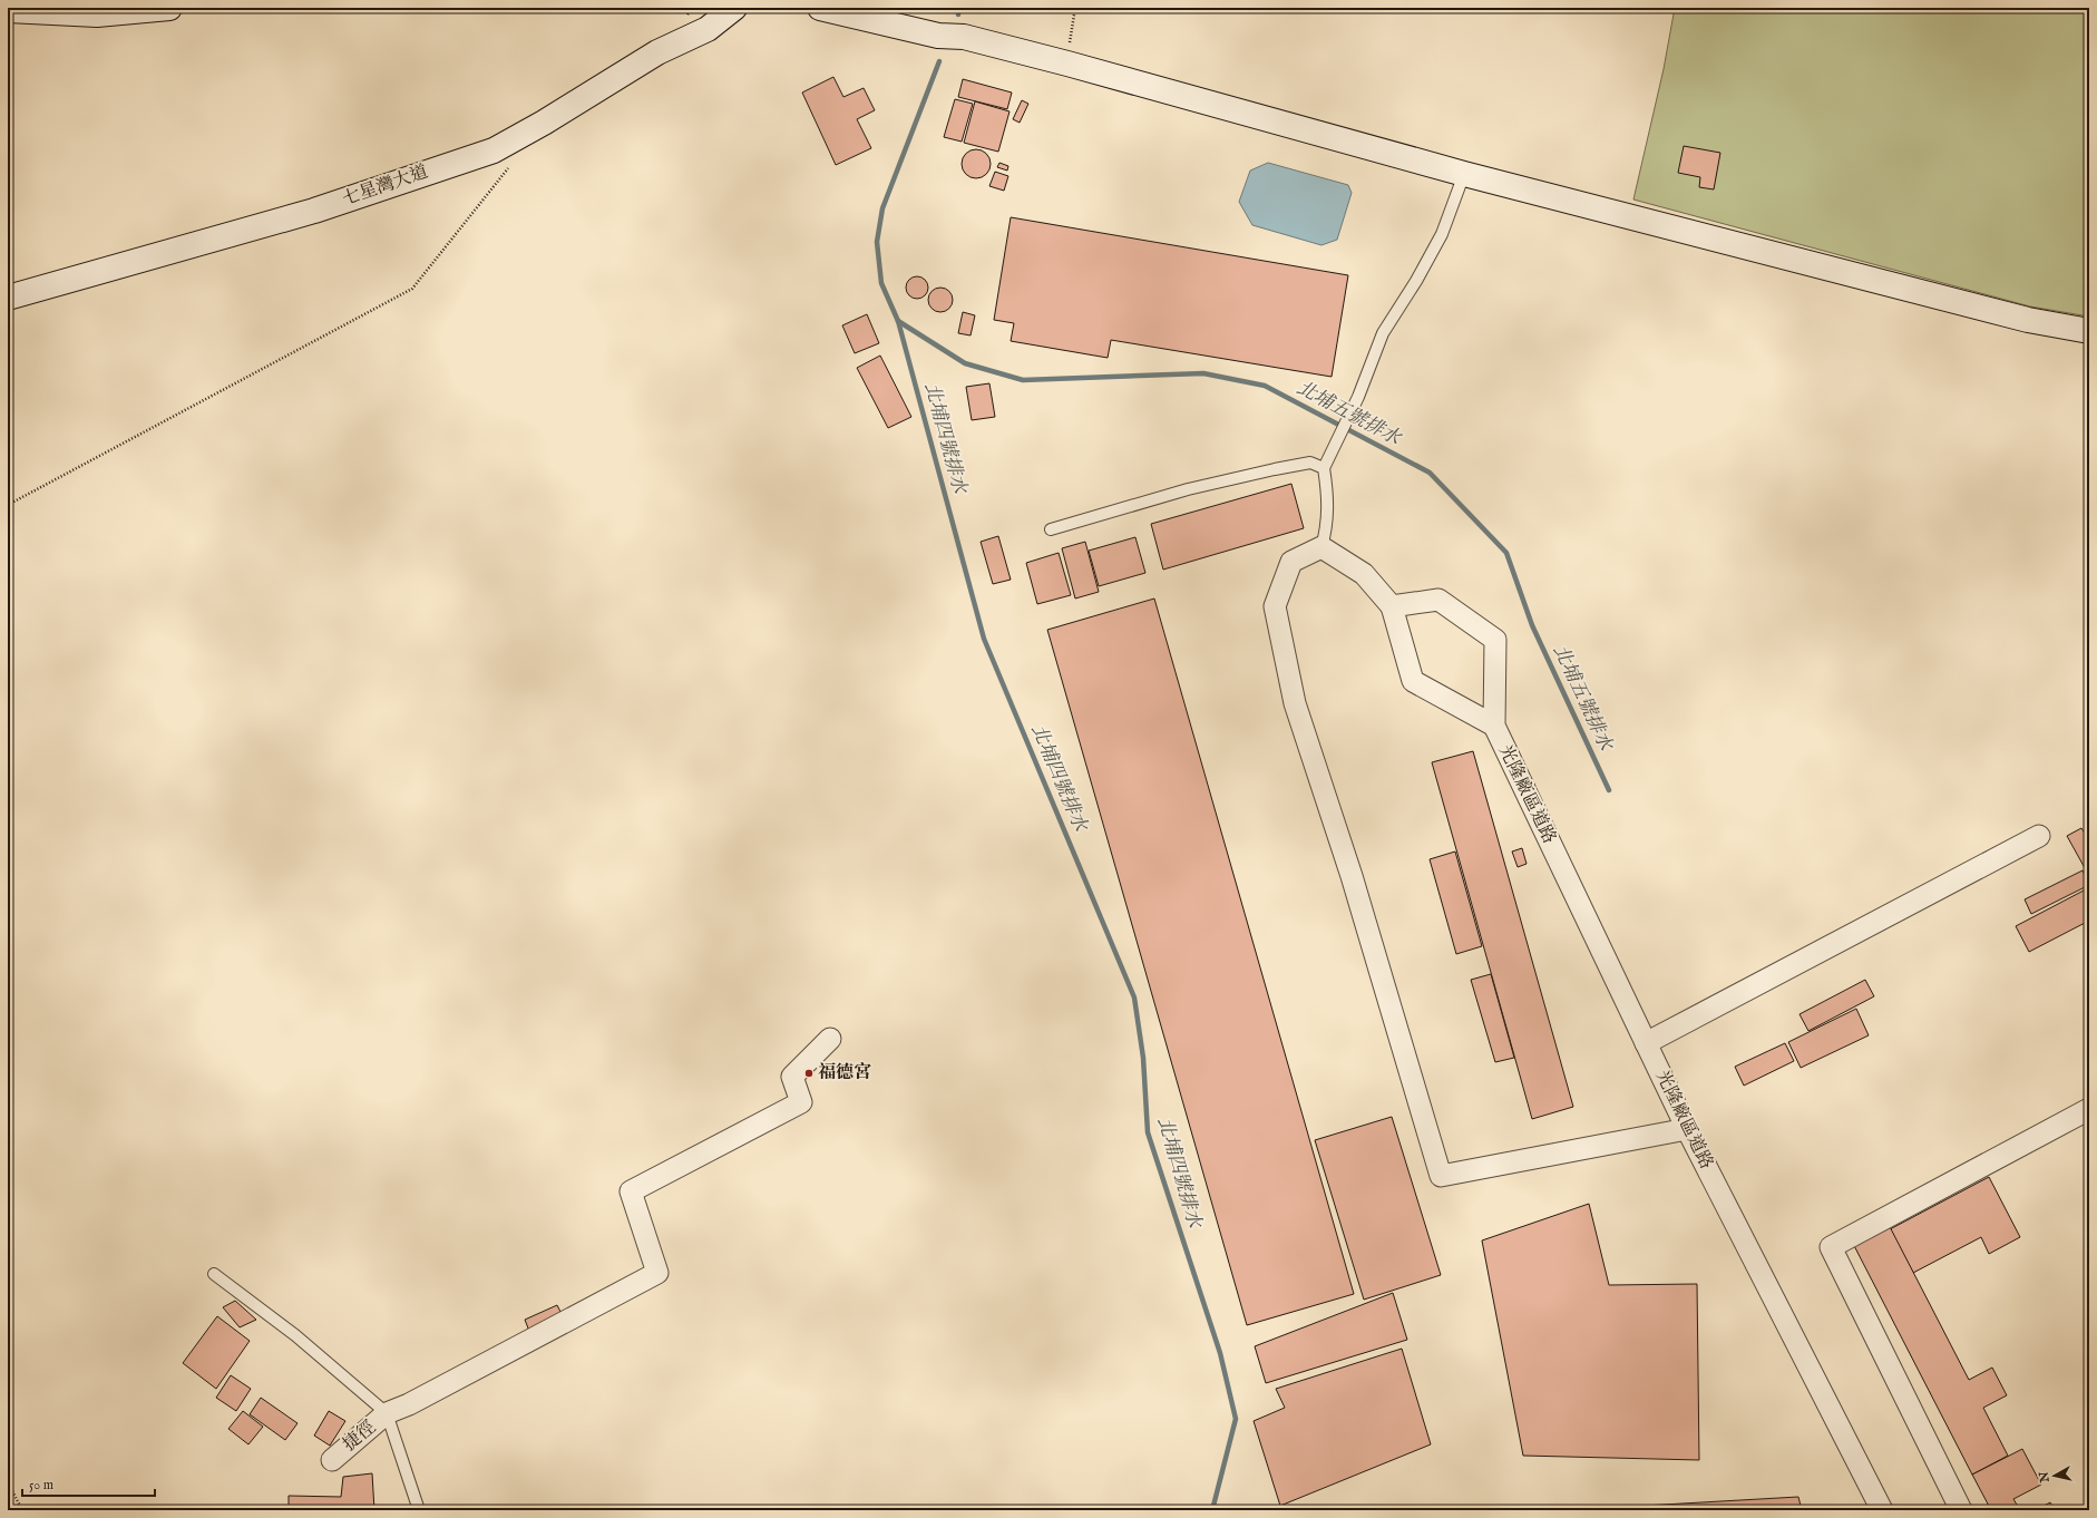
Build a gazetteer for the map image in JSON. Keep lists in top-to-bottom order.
{
  "streets": {
    "street": ["七星灣大道", "光隆廠區道路", "捷徑"]
  },
  "water": ["北埔五號排水", "北埔四號排水"],
  "places": ["福德宮"],
  "scale_bar": "50 m",
  "north": "left"
}
